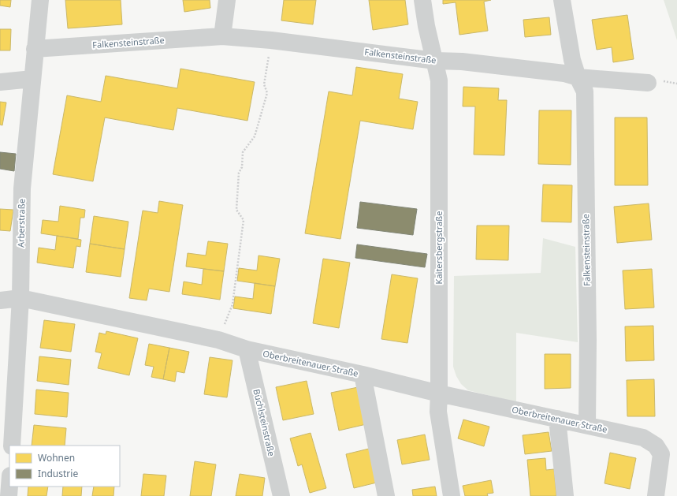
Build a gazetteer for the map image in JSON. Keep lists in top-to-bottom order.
{
  "streets": {
    "street": [
      "Falkensteinstraße",
      "Arberstraße",
      "Kaitersbergstraße",
      "Oberbreitenauer Straße",
      "Büchlsteinstraße"
    ]
  },
  "crossings": [
    ["Falkensteinstraße", "Arberstraße"],
    ["Falkensteinstraße", "Kaitersbergstraße"],
    ["Falkensteinstraße", "Oberbreitenauer Straße"],
    ["Arberstraße", "Oberbreitenauer Straße"],
    ["Kaitersbergstraße", "Oberbreitenauer Straße"],
    ["Oberbreitenauer Straße", "Büchlsteinstraße"]
  ],
  "legend": ["Wohnen", "Industrie"]
}
